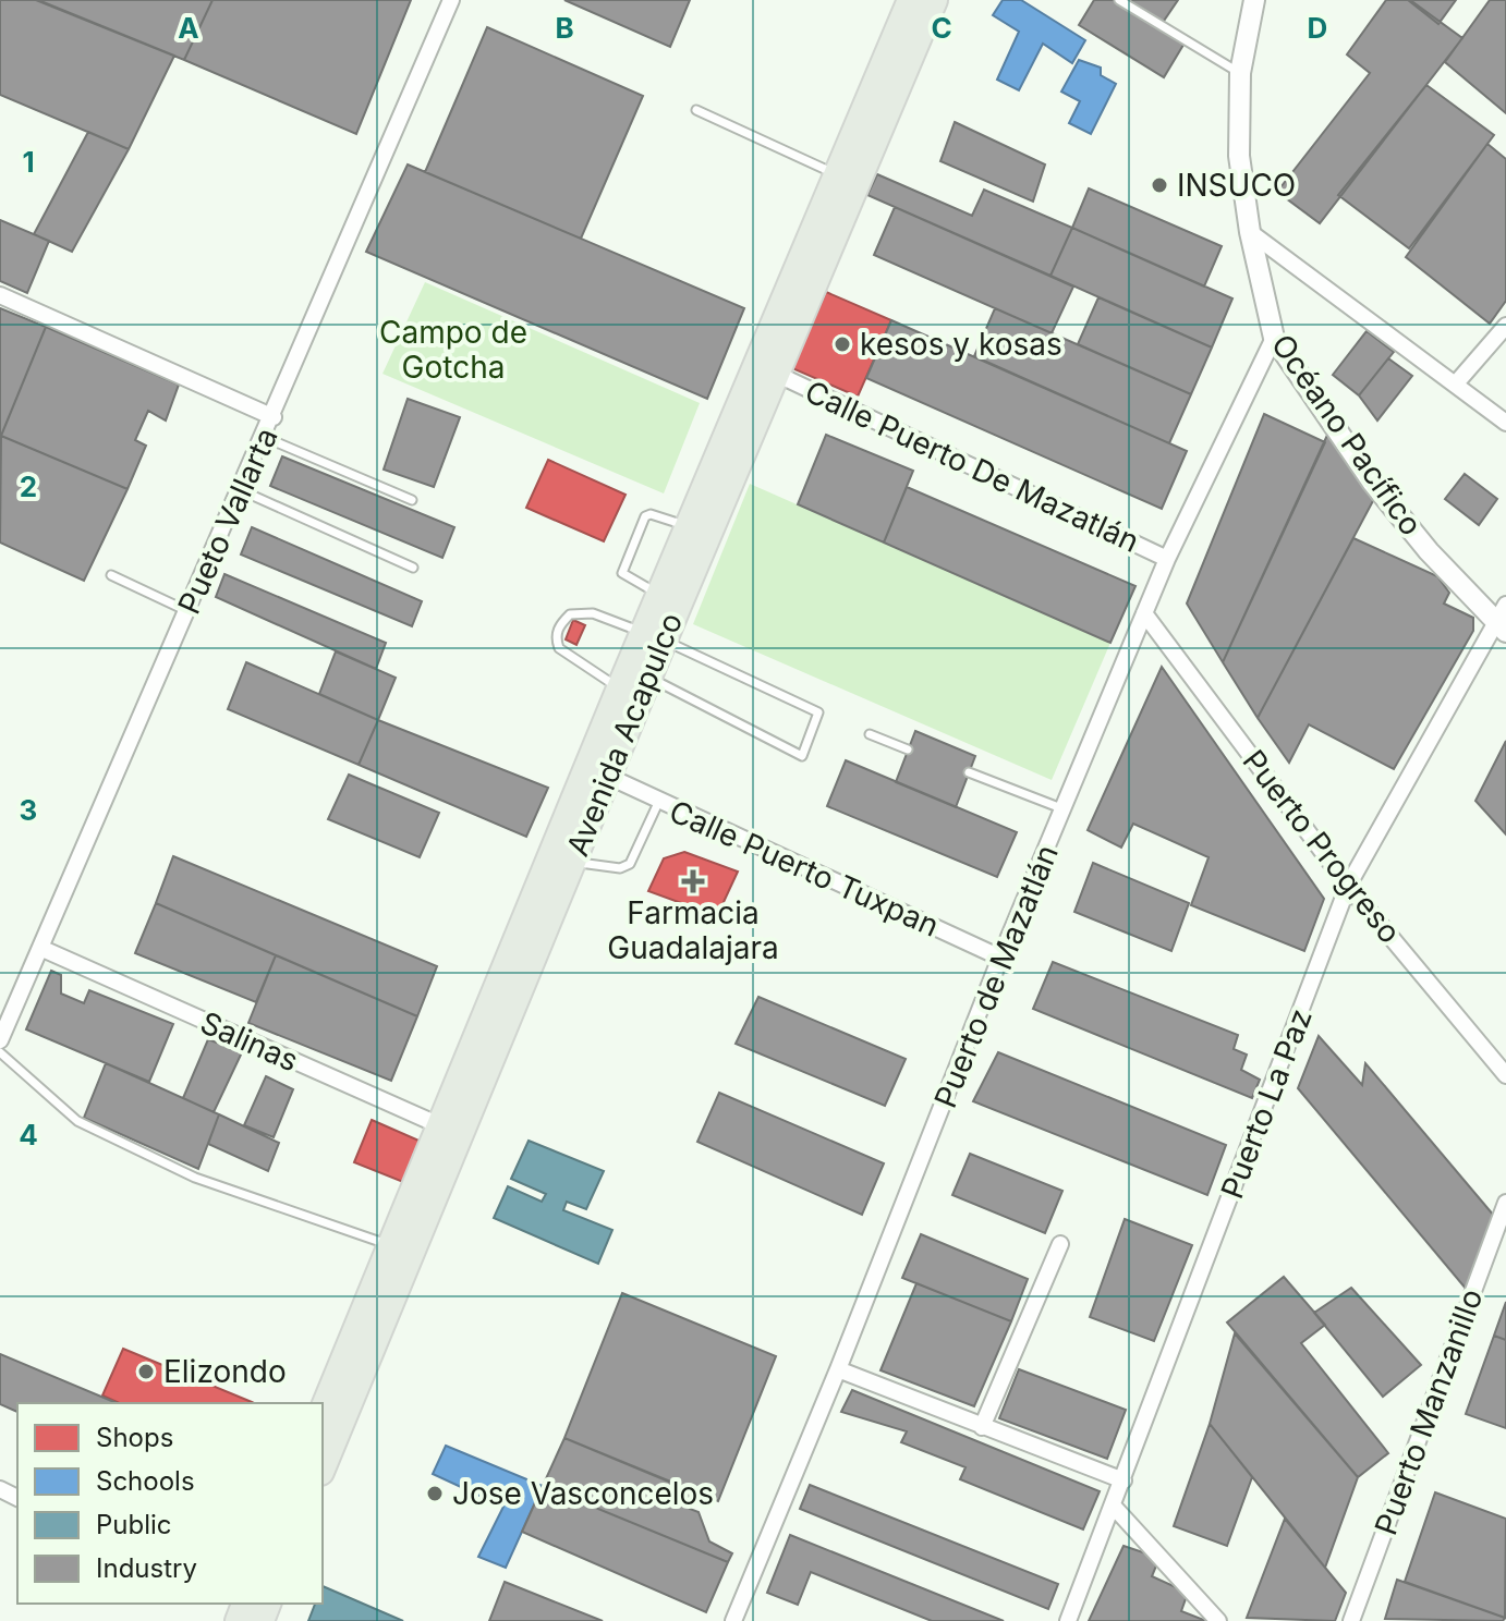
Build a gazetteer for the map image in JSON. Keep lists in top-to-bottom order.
{
  "streets": {
    "main road": ["Avenida Acapulco"],
    "street": [
      "Océano Pacífico",
      "Calle Puerto De Mazatlán",
      "Pueto Vallarta",
      "Puerto Progreso",
      "Calle Puerto Tuxpan",
      "Puerto de Mazatlán",
      "Salinas",
      "Puerto La Paz",
      "Puerto Manzanillo"
    ]
  },
  "crossings": [
    ["Océano Pacífico", "Puerto de Mazatlán"],
    ["Océano Pacífico", "Puerto La Paz"],
    ["Calle Puerto De Mazatlán", "Avenida Acapulco"],
    ["Calle Puerto De Mazatlán", "Puerto de Mazatlán"],
    ["Pueto Vallarta", "Salinas"],
    ["Avenida Acapulco", "Calle Puerto Tuxpan"],
    ["Avenida Acapulco", "Salinas"],
    ["Puerto Progreso", "Puerto de Mazatlán"],
    ["Puerto Progreso", "Puerto La Paz"],
    ["Calle Puerto Tuxpan", "Puerto de Mazatlán"]
  ],
  "parks": ["Campo de Gotcha"],
  "places": {
    "other": [
      "INSUCO",
      "kesos y kosas",
      "Elizondo",
      "Jose Vasconcelos"
    ],
    "health": ["Farmacia Guadalajara"]
  },
  "legend": [
    "Shops",
    "Schools",
    "Public",
    "Industry"
  ],
  "grid": {
    "columns": [
      "A",
      "B",
      "C",
      "D"
    ],
    "rows": [
      "1",
      "2",
      "3",
      "4"
    ]
  }
}
